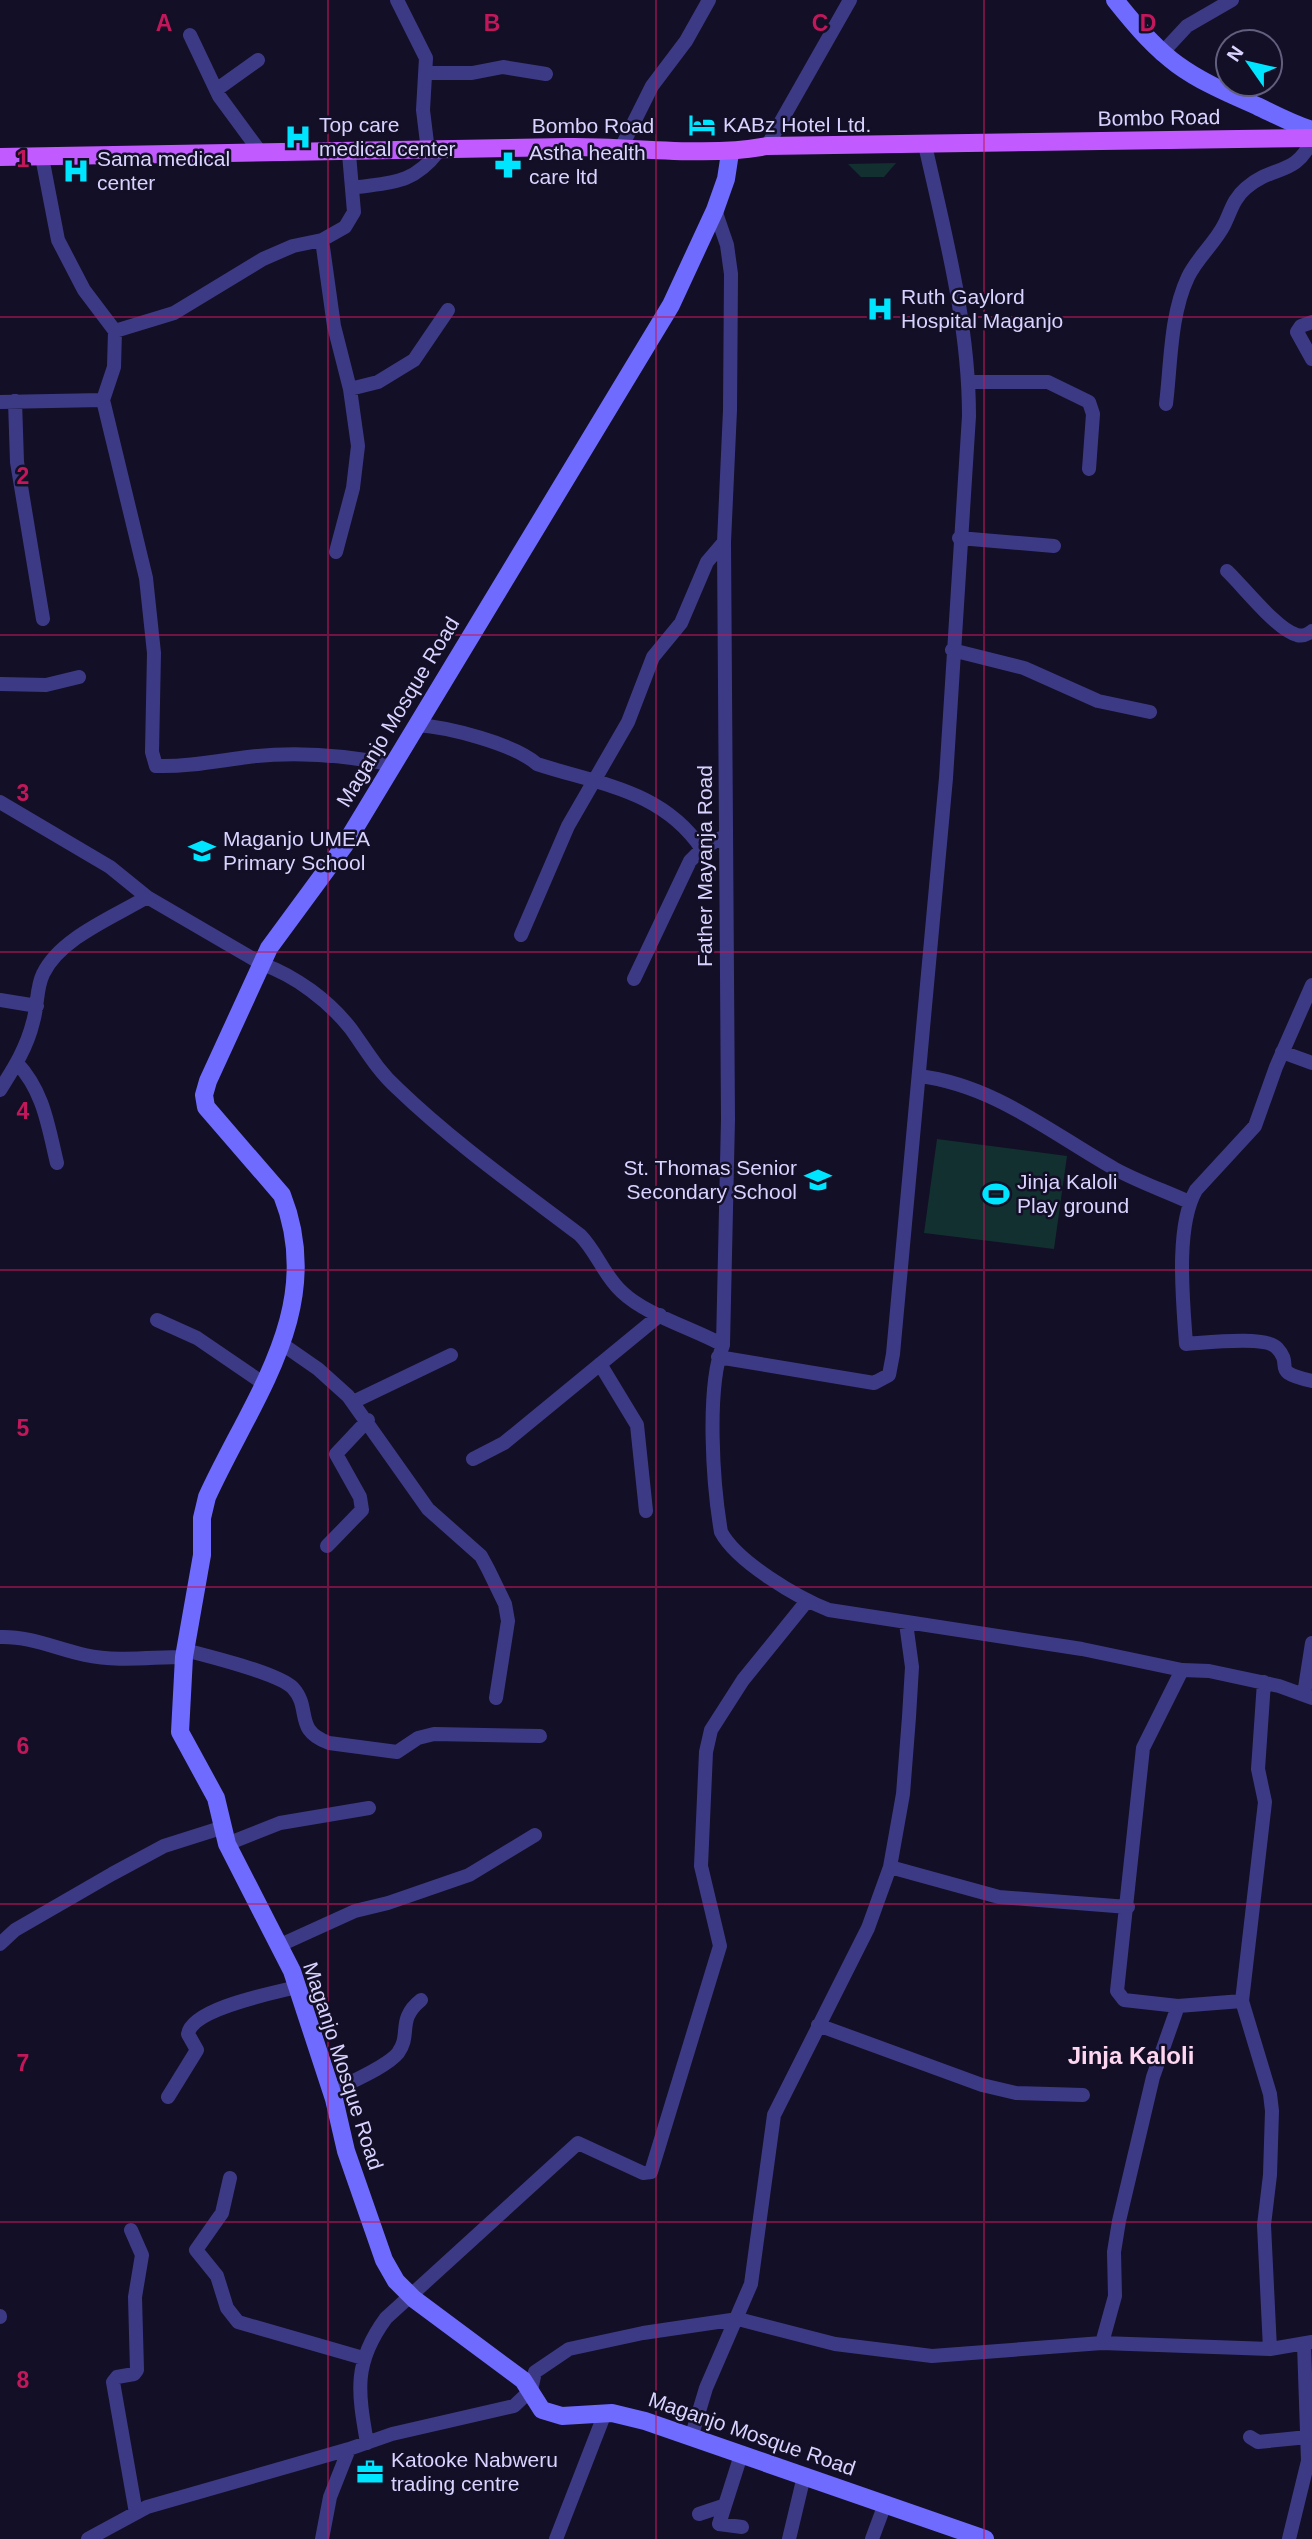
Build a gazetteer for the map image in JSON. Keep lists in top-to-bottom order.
{
  "streets": {
    "main road": ["Bombo Road"],
    "street": ["Maganjo Mosque Road", "Father Mayanja Road"]
  },
  "crossings": [
    ["Bombo Road", "Maganjo Mosque Road"],
    ["Maganjo Mosque Road", "Father Mayanja Road"]
  ],
  "districts": ["Jinja Kaloli"],
  "places": {
    "hotel": ["KABz Hotel Ltd."],
    "hospital": ["Top care medical center", "Sama medical center", "Ruth Gaylord Hospital Maganjo"],
    "pharmacy": ["Astha health care ltd"],
    "school or university": ["Maganjo UMEA Primary School", "St. Thomas Senior Secondary School"],
    "sports": ["Jinja Kaloli Play ground"],
    "office": ["Katooke Nabweru trading centre"]
  },
  "north": "top left",
  "grid": {
    "columns": [
      "A",
      "B",
      "C",
      "D"
    ],
    "rows": [
      "1",
      "2",
      "3",
      "4",
      "5",
      "6",
      "7",
      "8"
    ]
  }
}
